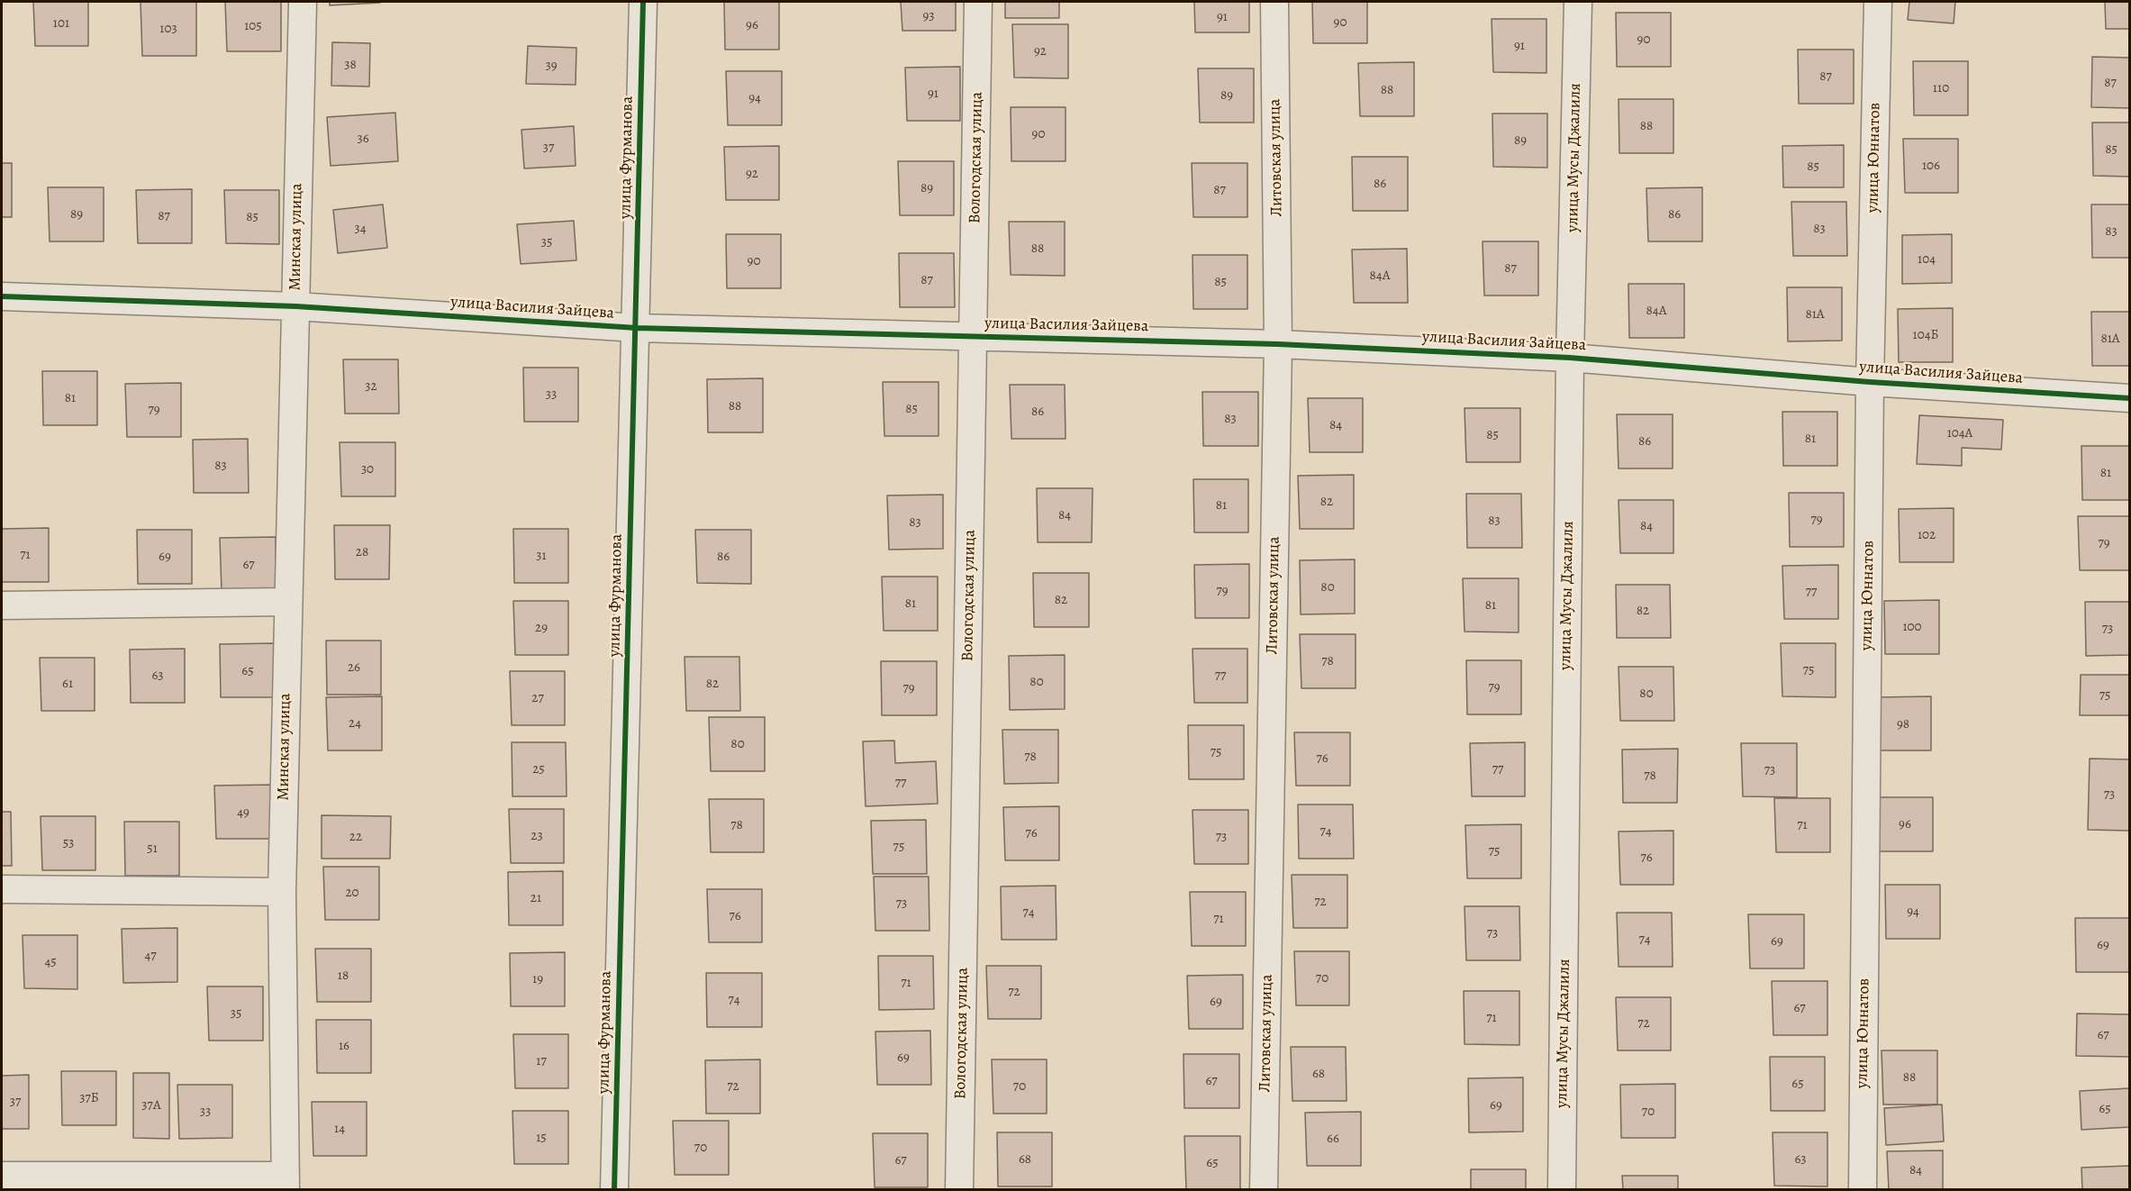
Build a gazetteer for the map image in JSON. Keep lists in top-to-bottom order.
{
  "streets": {
    "street": [
      "улица Фурманова",
      "Вологодская улица",
      "Литовская улица",
      "улица Мусы Джалиля",
      "улица Юннатов",
      "Минская улица",
      "улица Василия Зайцева"
    ]
  },
  "crossings": [
    ["улица Фурманова", "улица Василия Зайцева"],
    ["Вологодская улица", "улица Василия Зайцева"],
    ["Литовская улица", "улица Василия Зайцева"],
    ["улица Мусы Джалиля", "улица Василия Зайцева"],
    ["улица Юннатов", "улица Василия Зайцева"],
    ["Минская улица", "улица Василия Зайцева"]
  ],
  "house_numbers": [
    "93",
    "91",
    "90",
    "101",
    "96",
    "105",
    "103",
    "90",
    "91",
    "92",
    "38",
    "39",
    "87",
    "87",
    "110",
    "88",
    "91",
    "89",
    "94",
    "88",
    "90",
    "36",
    "89",
    "37",
    "85",
    "106",
    "85",
    "92",
    "86",
    "89",
    "87",
    "89",
    "86",
    "87",
    "85",
    "34",
    "83",
    "83",
    "35",
    "88",
    "104",
    "90",
    "87",
    "84А",
    "87",
    "85",
    "84А",
    "81А",
    "104Б",
    "81А",
    "32",
    "33",
    "81",
    "88",
    "85",
    "79",
    "86",
    "83",
    "84",
    "104А",
    "85",
    "81",
    "86",
    "83",
    "30",
    "81",
    "82",
    "81",
    "84",
    "79",
    "83",
    "83",
    "84",
    "102",
    "79",
    "28",
    "71",
    "31",
    "69",
    "86",
    "67",
    "80",
    "79",
    "77",
    "82",
    "81",
    "81",
    "82",
    "100",
    "29",
    "73",
    "78",
    "26",
    "75",
    "65",
    "63",
    "77",
    "80",
    "61",
    "82",
    "79",
    "79",
    "80",
    "75",
    "27",
    "24",
    "98",
    "80",
    "75",
    "78",
    "76",
    "25",
    "77",
    "73",
    "78",
    "77",
    "73",
    "49",
    "96",
    "78",
    "71",
    "74",
    "76",
    "23",
    "22",
    "73",
    "53",
    "75",
    "51",
    "75",
    "76",
    "20",
    "21",
    "72",
    "73",
    "94",
    "74",
    "76",
    "71",
    "73",
    "74",
    "69",
    "69",
    "47",
    "45",
    "18",
    "70",
    "19",
    "71",
    "72",
    "74",
    "69",
    "67",
    "35",
    "71",
    "72",
    "67",
    "16",
    "69",
    "17",
    "68",
    "88",
    "67",
    "65",
    "72",
    "70",
    "37Б",
    "37",
    "37А",
    "69",
    "65",
    "33",
    "70",
    "14",
    "15",
    "66",
    "70",
    "68",
    "63",
    "67",
    "65",
    "84"
  ]
}
